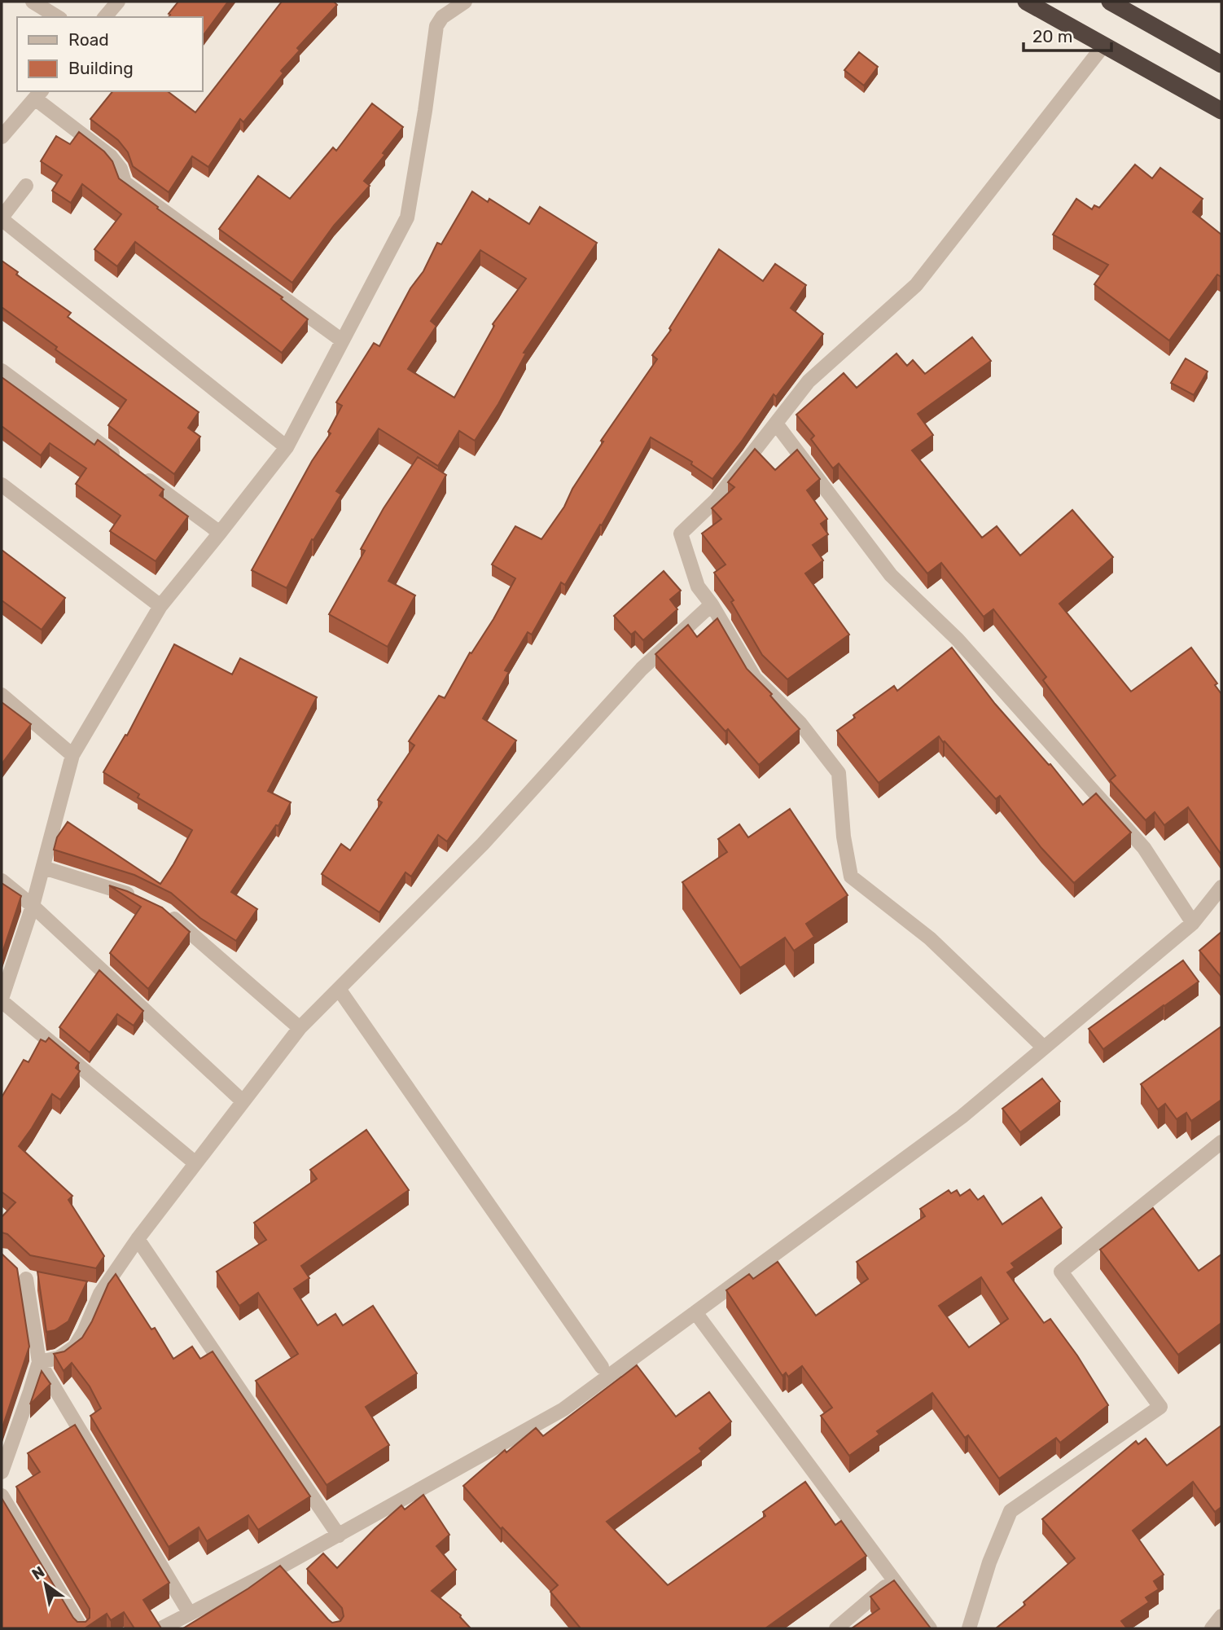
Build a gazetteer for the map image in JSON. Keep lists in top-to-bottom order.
{
  "legend": ["Road", "Building"],
  "scale_bar": "20 m",
  "north": "top left"
}
